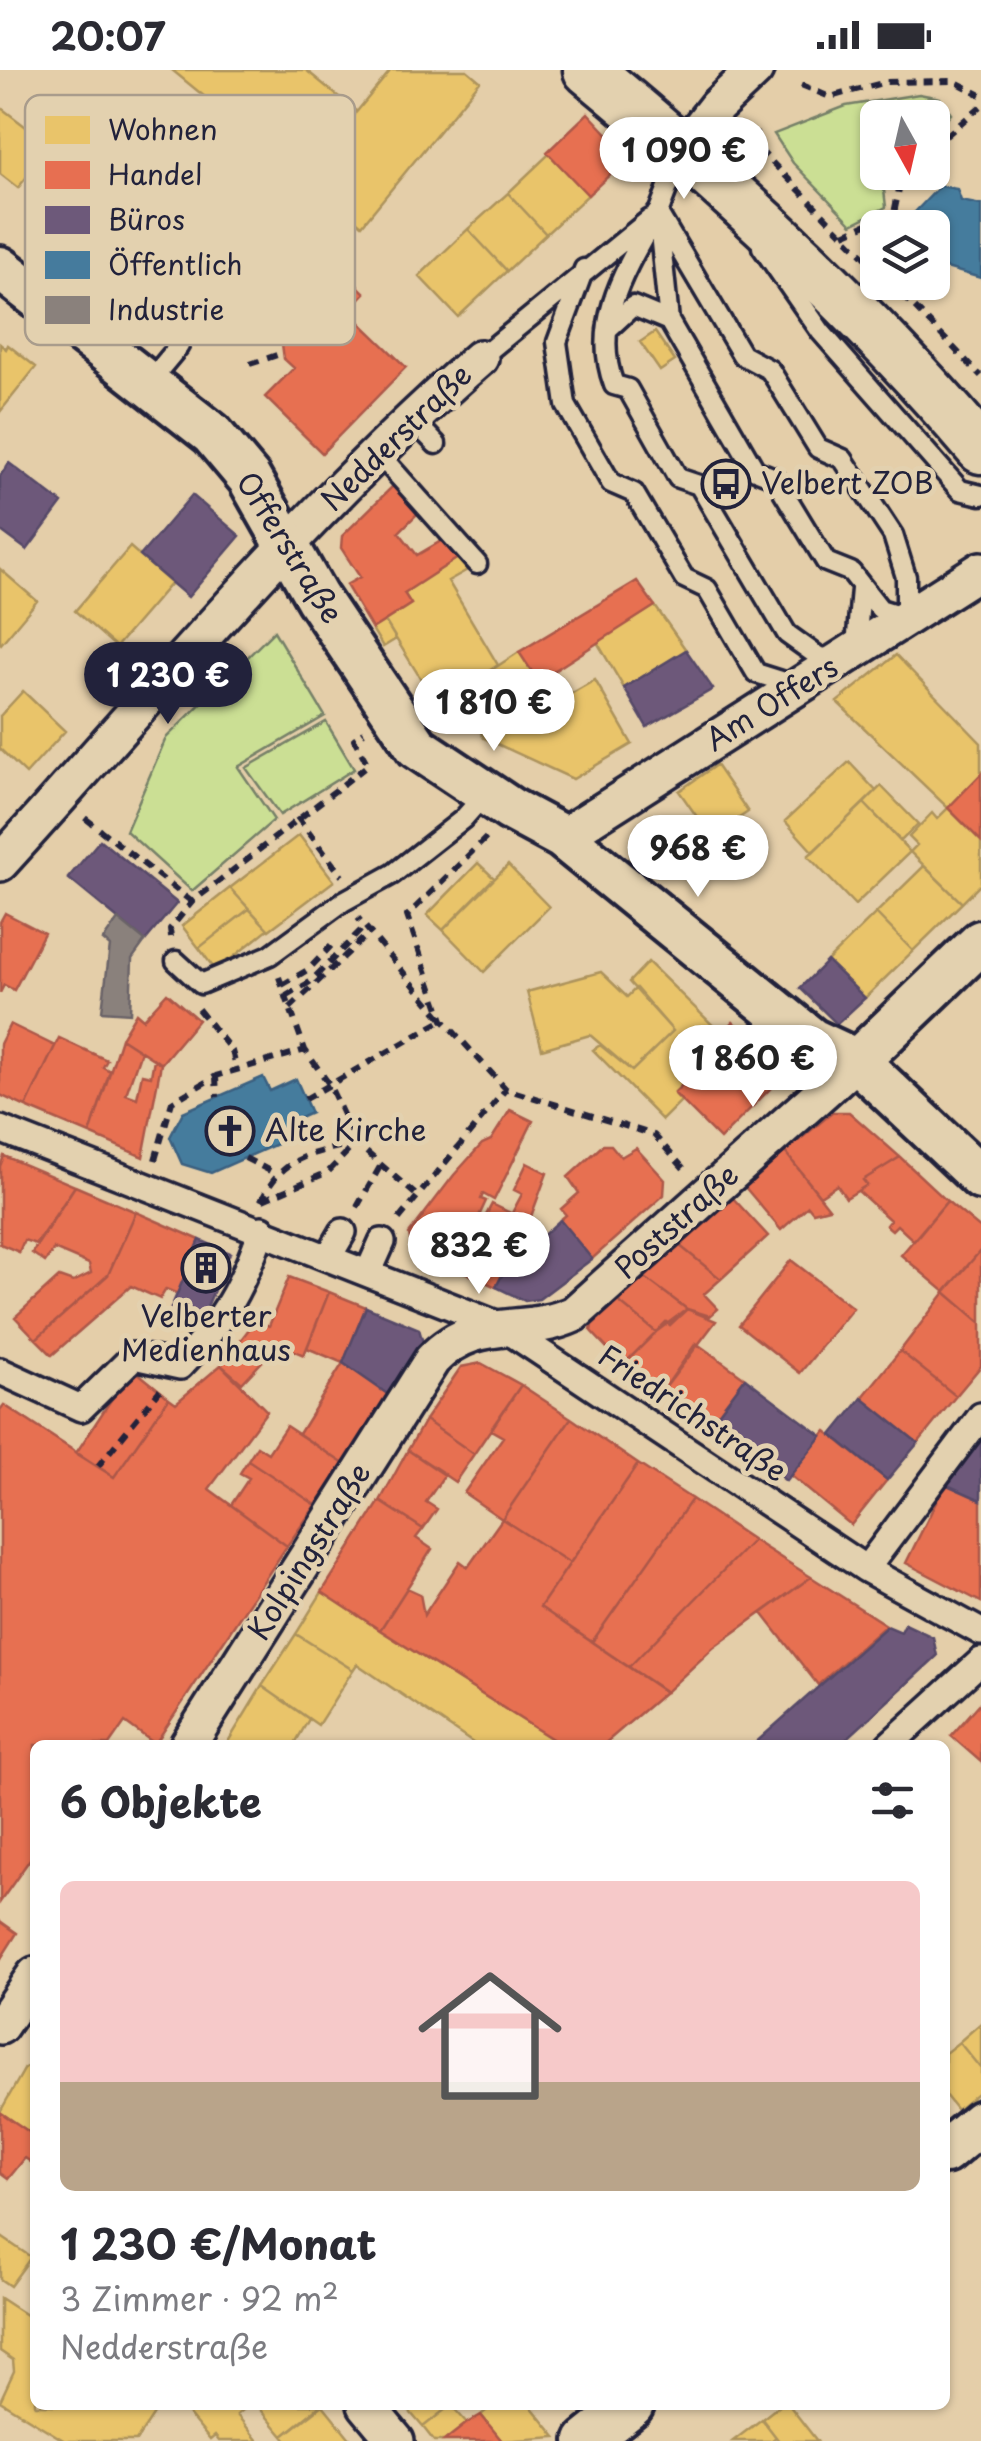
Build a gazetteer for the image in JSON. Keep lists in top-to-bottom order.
{
  "streets": {
    "street": [
      "Nedderstraße",
      "Offerstraße",
      "Am Offers",
      "Poststraße",
      "Friedrichstraße",
      "Kolpingstraße"
    ]
  },
  "crossings": [
    ["Nedderstraße", "Offerstraße"],
    ["Offerstraße", "Am Offers"],
    ["Offerstraße", "Poststraße"],
    ["Poststraße", "Friedrichstraße"],
    ["Poststraße", "Kolpingstraße"]
  ],
  "places": {
    "bus stop": ["Velbert ZOB"],
    "church": ["Alte Kirche"],
    "building": ["Velberter Medienhaus"]
  },
  "legend": [
    "Wohnen",
    "Handel",
    "Büros",
    "Öffentlich",
    "Industrie"
  ],
  "north": "bottom",
  "page": {
    "status": "20:07",
    "price": [
      "1 090 €",
      "1 230 €",
      "1 810 €",
      "968 €",
      "1 860 €",
      "832 €"
    ],
    "heading": "6 Objekte",
    "list": [
      {
        "name": "1 230 €/Monat",
        "note": "3 Zimmer · 92 m² · Nedderstraße"
      }
    ]
  }
}
